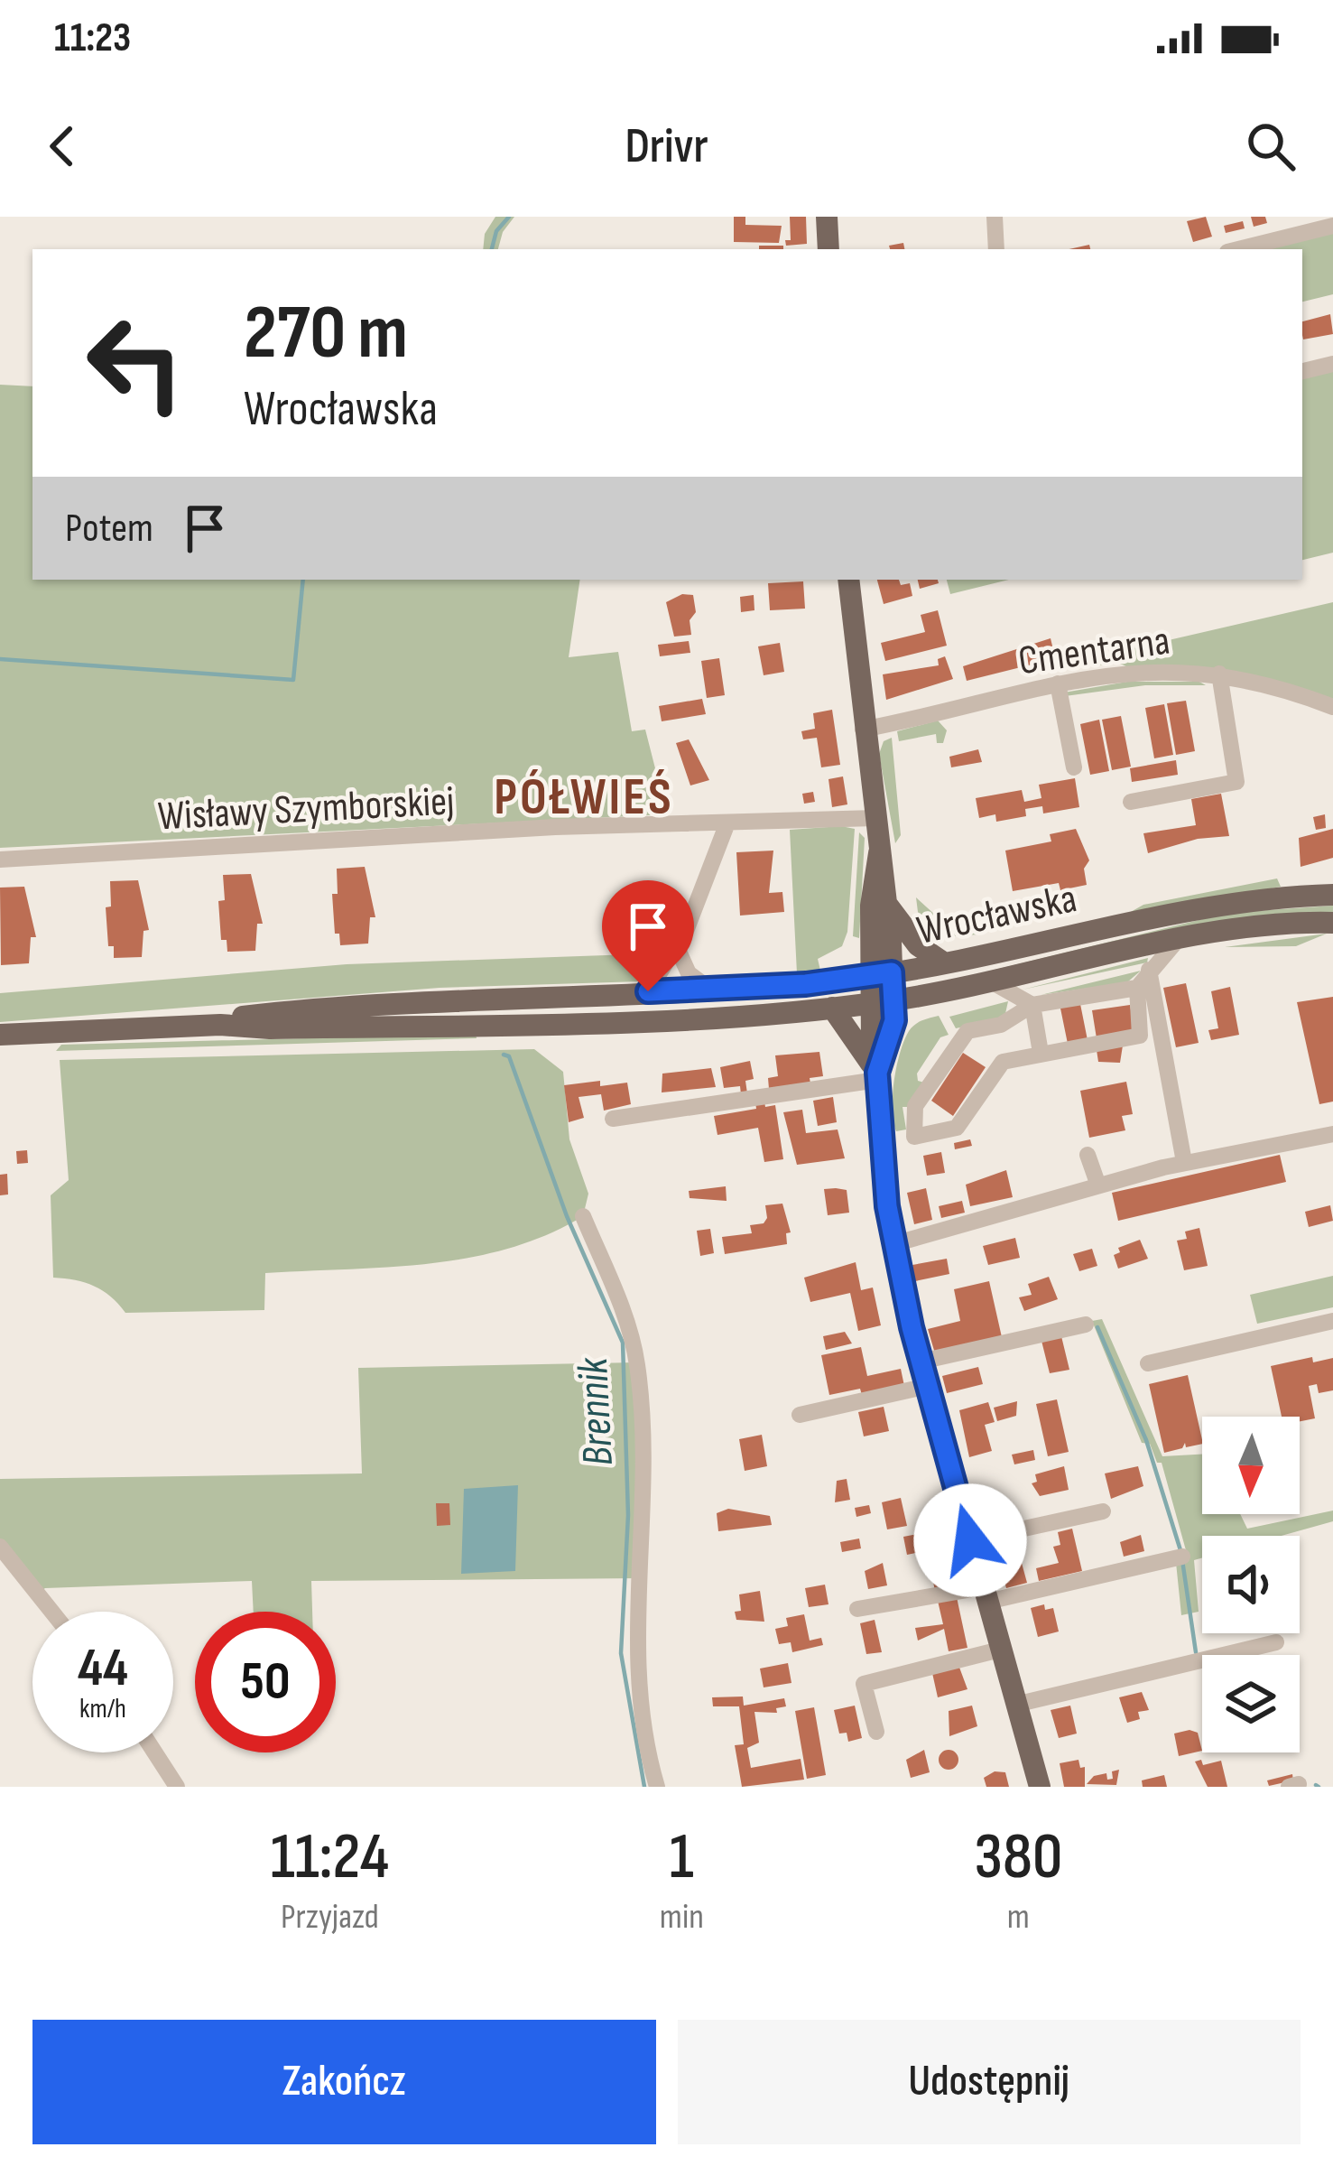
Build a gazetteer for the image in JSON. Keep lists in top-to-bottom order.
{
  "streets": {
    "main road": ["Wrocławska"],
    "street": ["Cmentarna", "Wisławy Szymborskiej"]
  },
  "districts": ["PÓŁWIEŚ"],
  "water": ["Brennik"],
  "north": "bottom",
  "page": {
    "status": "11:23",
    "header": "Drivr",
    "turn": ["270 m", "Wrocławska"],
    "then": "Potem",
    "speed": "44 km/h",
    "limit": "50",
    "eta": [
      "11:24",
      "Przyjazd",
      "1",
      "min",
      "380",
      "m"
    ],
    "buttons": ["Zakończ", "Udostępnij"]
  }
}
